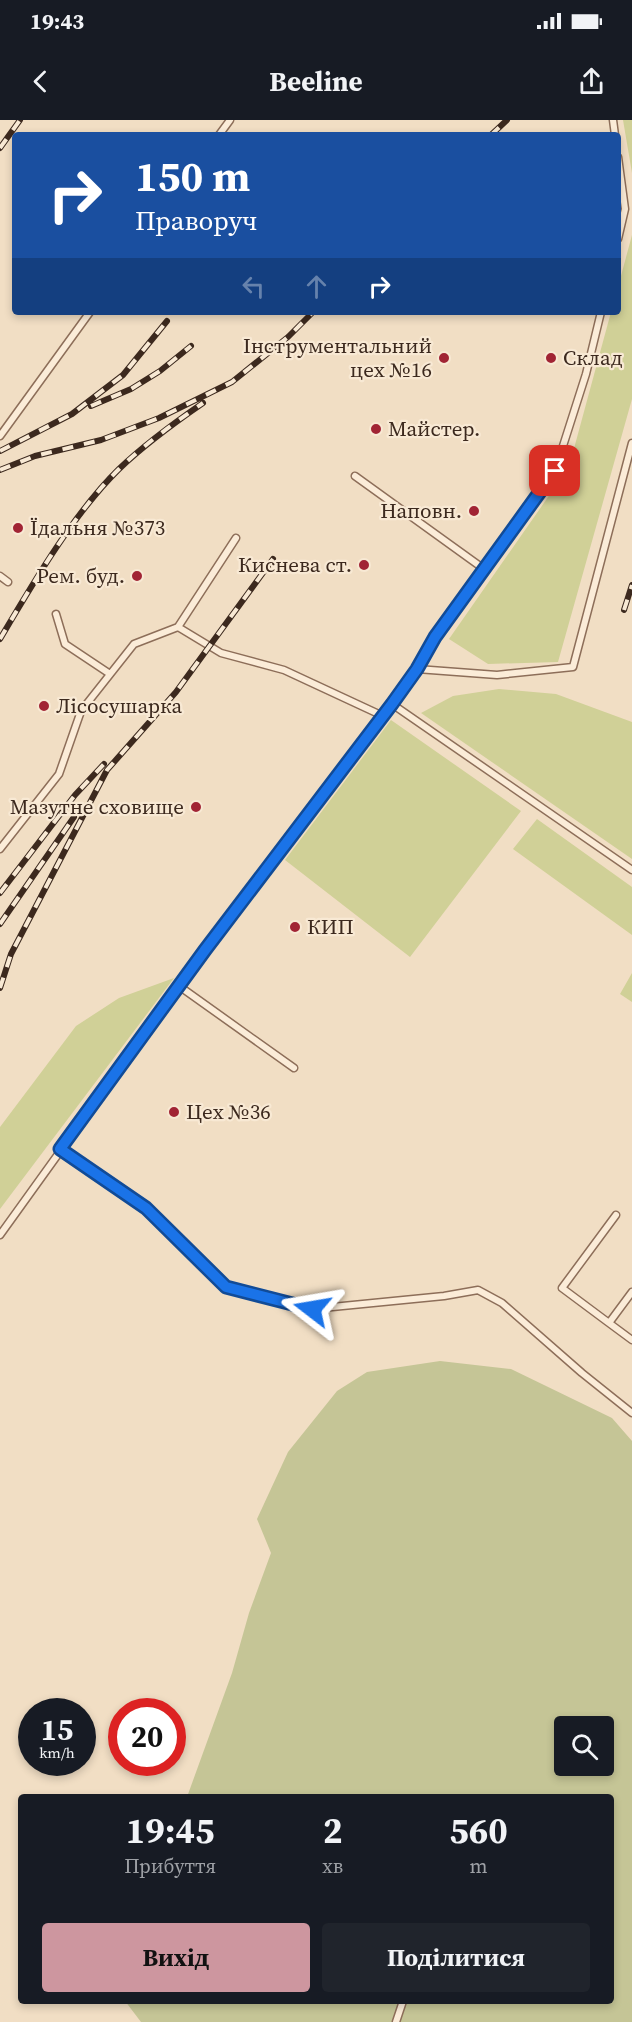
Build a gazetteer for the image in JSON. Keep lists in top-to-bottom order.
{
  "places": [
    "Інструментальний цех №16",
    "Склад",
    "Майстер.",
    "Наповн.",
    "Їдальня №373",
    "Киснева ст.",
    "Рем. буд.",
    "Лісосушарка",
    "Мазутне сховище",
    "КИП",
    "Цех №36"
  ],
  "page": {
    "status": "19:43",
    "header": "Beeline",
    "turn": ["150 m", "Праворуч"],
    "speed": "15 km/h",
    "limit": "20",
    "eta": [
      "19:45",
      "Прибуття",
      "2",
      "хв",
      "560",
      "m"
    ],
    "buttons": ["Вихід", "Поділитися"]
  }
}
